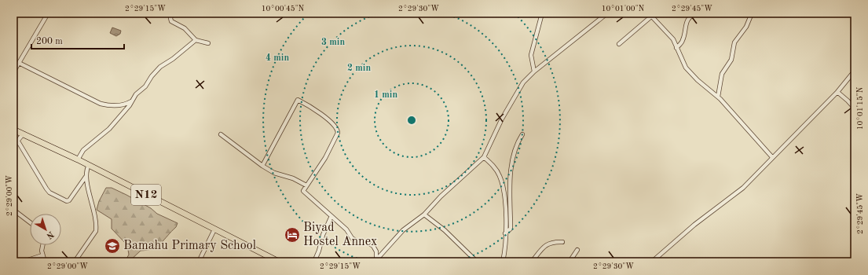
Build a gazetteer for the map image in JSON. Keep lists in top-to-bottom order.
{
  "streets": {
    "highway": ["N12"]
  },
  "places": {
    "hotel": ["Biyad Hostel Annex"],
    "school or university": ["Bamahu Primary School"]
  },
  "scale_bar": "200 m",
  "north": "bottom right",
  "coordinates": [
    "2°29'15\"W",
    "10°00'45\"N",
    "2°29'30\"W",
    "10°01'00\"N",
    "2°29'45\"W",
    "10°01'15\"N",
    "2°29'00\"W"
  ],
  "rings": [
    "3 min",
    "4 min",
    "2 min",
    "1 min"
  ]
}
